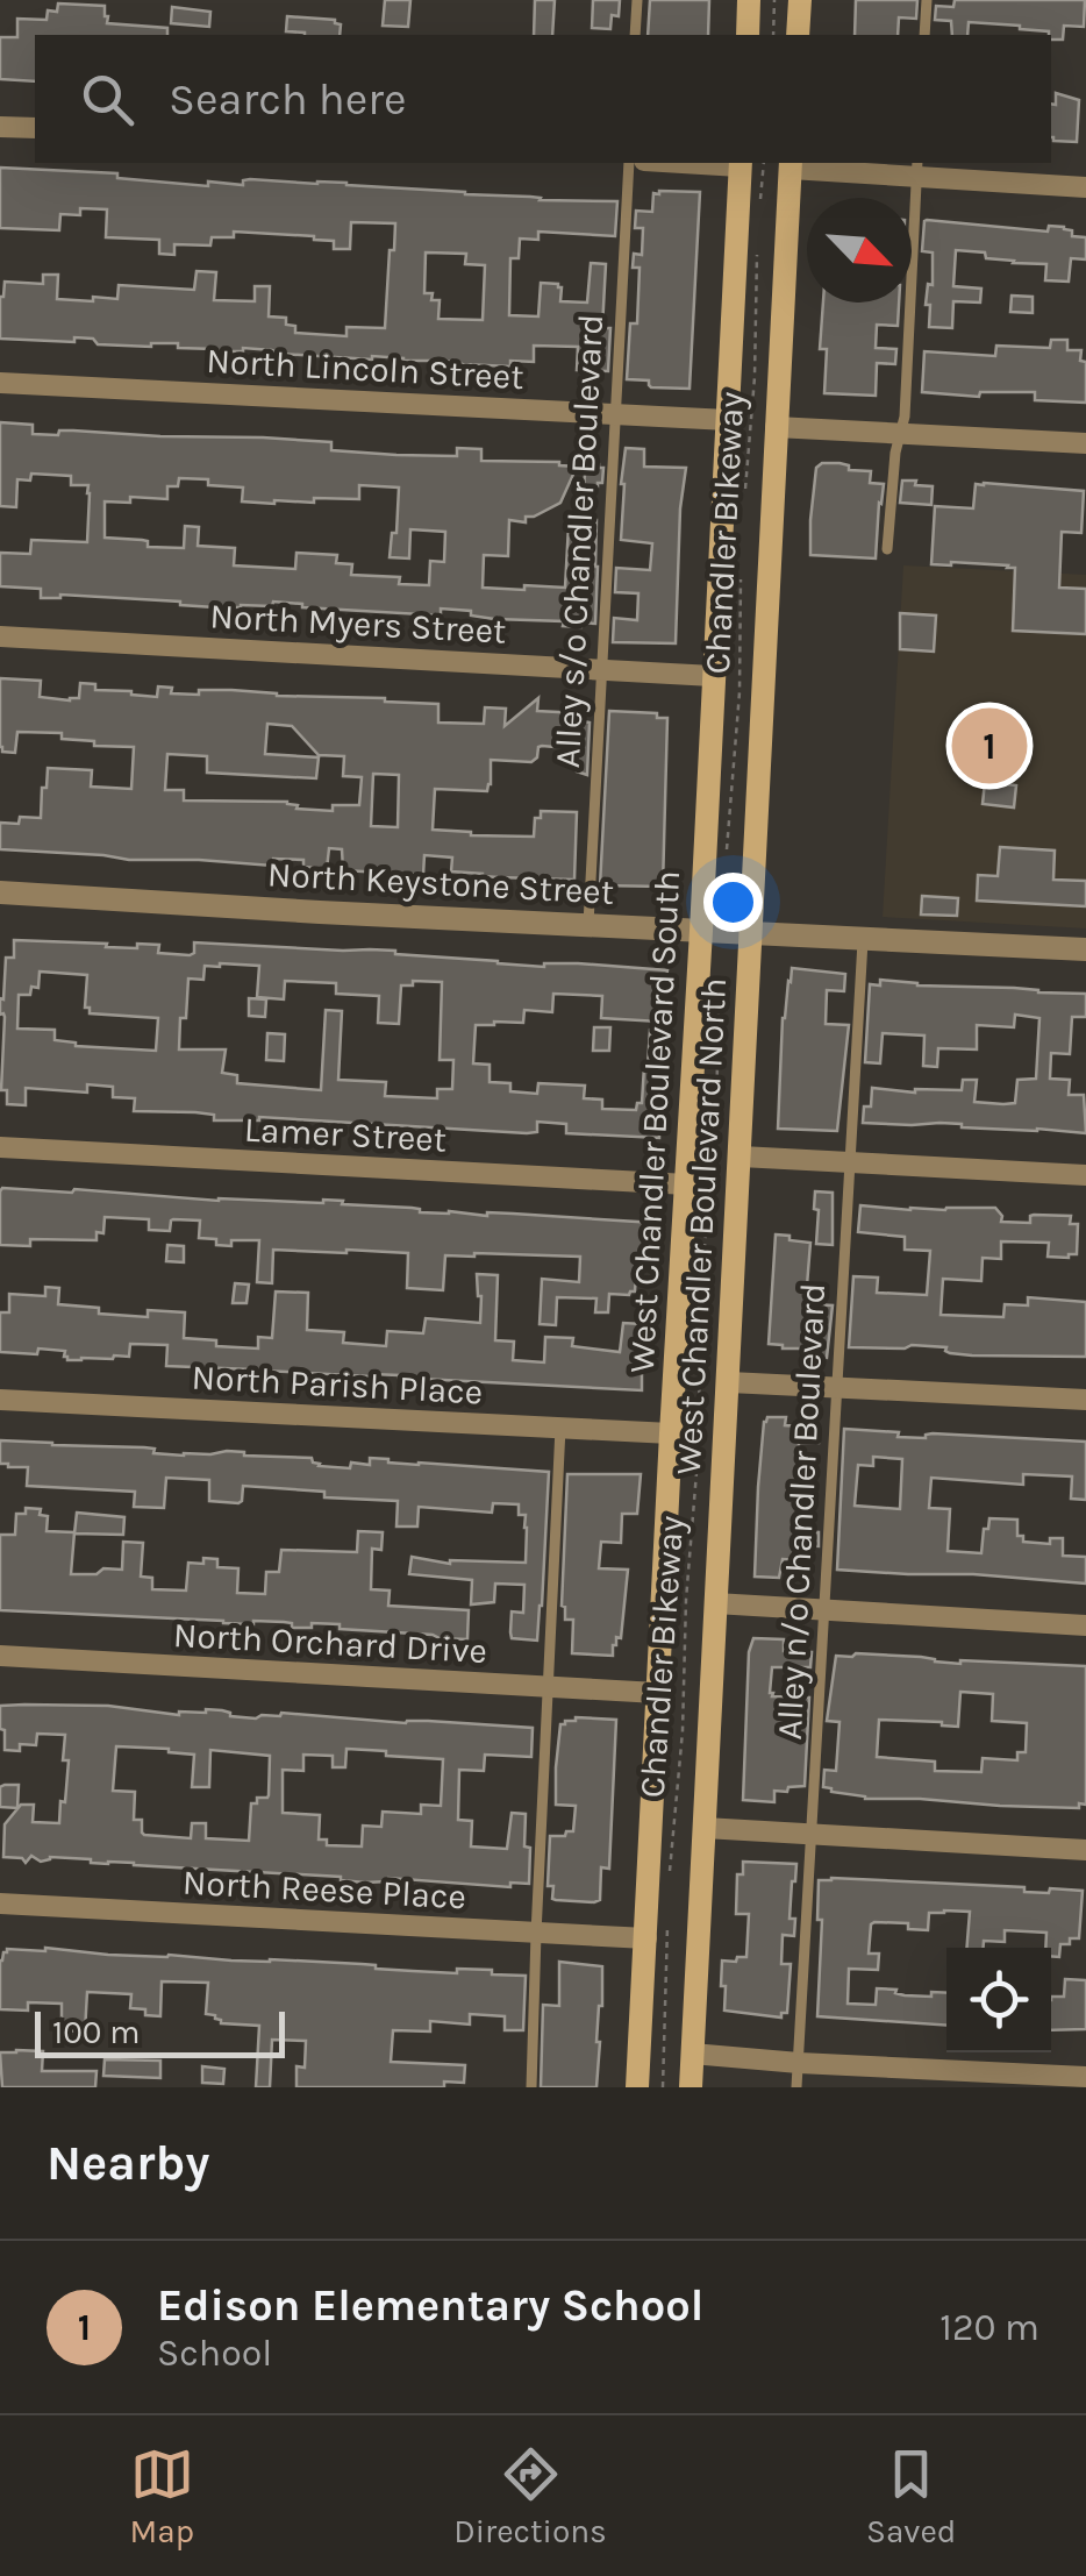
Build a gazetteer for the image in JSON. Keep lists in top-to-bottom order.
{
  "streets": {
    "main road": ["West Chandler Boulevard South", "West Chandler Boulevard North"],
    "street": [
      "North Lincoln Street",
      "North Myers Street",
      "North Keystone Street",
      "Lamer Street",
      "North Parish Place",
      "North Orchard Drive",
      "North Reese Place"
    ],
    "lane": ["Alley s/o Chandler Boulevard", "Alley n/o Chandler Boulevard"],
    "path": ["Chandler Bikeway"]
  },
  "crossings": [
    ["North Lincoln Street", "Alley s/o Chandler Boulevard"],
    ["North Lincoln Street", "West Chandler Boulevard South"],
    ["Alley s/o Chandler Boulevard", "North Myers Street"],
    ["Alley s/o Chandler Boulevard", "North Keystone Street"],
    ["North Myers Street", "West Chandler Boulevard South"],
    ["North Keystone Street", "West Chandler Boulevard South"],
    ["North Keystone Street", "West Chandler Boulevard North"],
    ["North Keystone Street", "Alley n/o Chandler Boulevard"],
    ["West Chandler Boulevard South", "Lamer Street"],
    ["West Chandler Boulevard South", "North Parish Place"],
    ["West Chandler Boulevard South", "North Orchard Drive"],
    ["West Chandler Boulevard South", "North Reese Place"]
  ],
  "scale_bar": "100 m",
  "north": "bottom right",
  "page": {
    "search": "Search here",
    "pins": "1",
    "scale": "100 m",
    "heading": "Nearby",
    "list": [
      {
        "mark": "1",
        "name": "Edison Elementary School",
        "note": "School",
        "value": "120 m"
      }
    ],
    "nav": ["Map", "Directions", "Saved"]
  }
}
